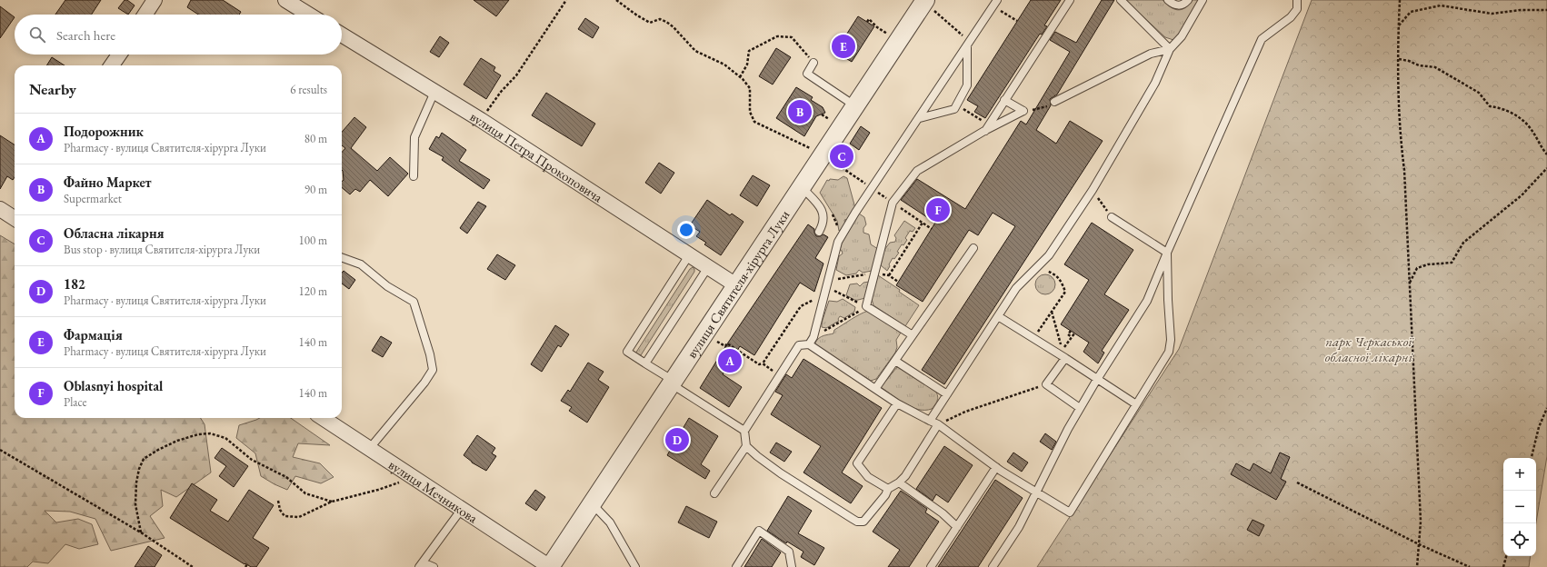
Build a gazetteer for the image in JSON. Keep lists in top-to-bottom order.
{
  "streets": {
    "street": ["вулиця Петра Прокоповича", "вулиця Святителя-хірурга Луки", "вулиця Мечникова"]
  },
  "crossings": [
    ["вулиця Петра Прокоповича", "вулиця Святителя-хірурга Луки"],
    ["вулиця Святителя-хірурга Луки", "вулиця Мечникова"]
  ],
  "parks": ["парк Черкаської обласної лікарні"],
  "page": {
    "search": "Search here",
    "pins": [
      "E",
      "B",
      "C",
      "F",
      "A",
      "D"
    ],
    "heading": ["Nearby", "6 results"],
    "list": [
      {
        "mark": "A",
        "name": "Подорожник",
        "note": "Pharmacy · вулиця Святителя-хірурга Луки",
        "value": "80 m"
      },
      {
        "mark": "B",
        "name": "Файно Маркет",
        "note": "Supermarket",
        "value": "90 m"
      },
      {
        "mark": "C",
        "name": "Обласна лікарня",
        "note": "Bus stop · вулиця Святителя-хірурга Луки",
        "value": "100 m"
      },
      {
        "mark": "D",
        "name": "182",
        "note": "Pharmacy · вулиця Святителя-хірурга Луки",
        "value": "120 m"
      },
      {
        "mark": "E",
        "name": "Фармація",
        "note": "Pharmacy · вулиця Святителя-хірурга Луки",
        "value": "140 m"
      },
      {
        "mark": "F",
        "name": "Oblasnyi hospital",
        "note": "Place",
        "value": "140 m"
      }
    ],
    "map_buttons": ["+", "−"]
  }
}
